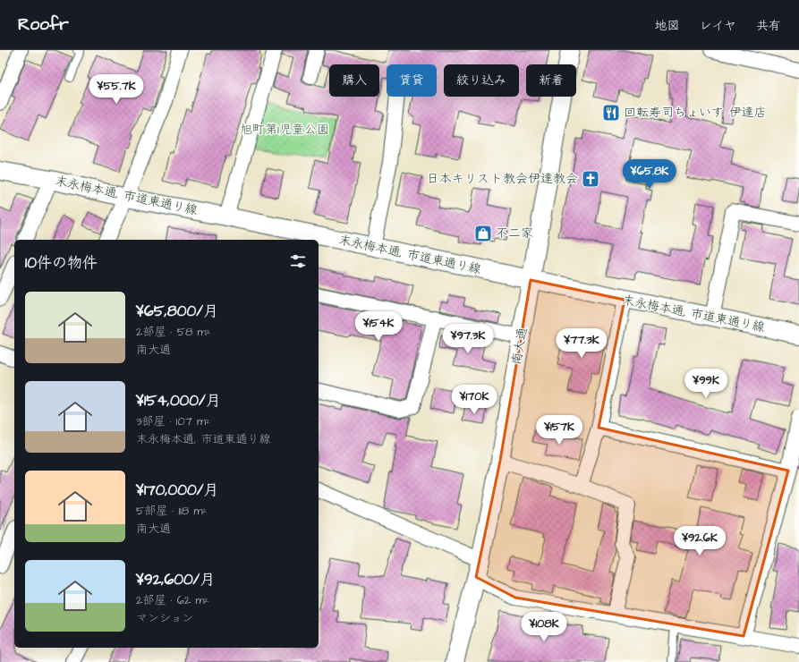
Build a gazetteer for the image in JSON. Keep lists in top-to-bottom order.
{
  "streets": {
    "street": ["末永梅本通, 市道東通り線", "南大通"]
  },
  "crossings": [
    ["末永梅本通, 市道東通り線", "南大通"]
  ],
  "parks": ["旭町第1児童公園"],
  "places": {
    "restaurant": ["回転寿司ちょいす 伊達店"],
    "church": ["日本キリスト教会伊達教会"],
    "shop": ["不二家"]
  },
  "page": {
    "header": "Roofr",
    "nav": ["地図", "レイヤ", "共有"],
    "chip": [
      "購入",
      "賃貸",
      "絞り込み",
      "新着"
    ],
    "price": [
      "¥55.7K",
      "¥65.8K",
      "¥154K",
      "¥97.3K",
      "¥77.3K",
      "¥99K",
      "¥170K",
      "¥157K",
      "¥92.6K",
      "¥108K"
    ],
    "heading": "10件の物件",
    "list": [
      {
        "name": "¥65,800/月",
        "note": "2部屋 · 58 m² · 南大通"
      },
      {
        "name": "¥154,000/月",
        "note": "3部屋 · 107 m² · 末永梅本通, 市道東通り線"
      },
      {
        "name": "¥170,000/月",
        "note": "5部屋 · 118 m² · 南大通"
      },
      {
        "name": "¥92,600/月",
        "note": "2部屋 · 62 m² · マンション"
      }
    ]
  }
}
